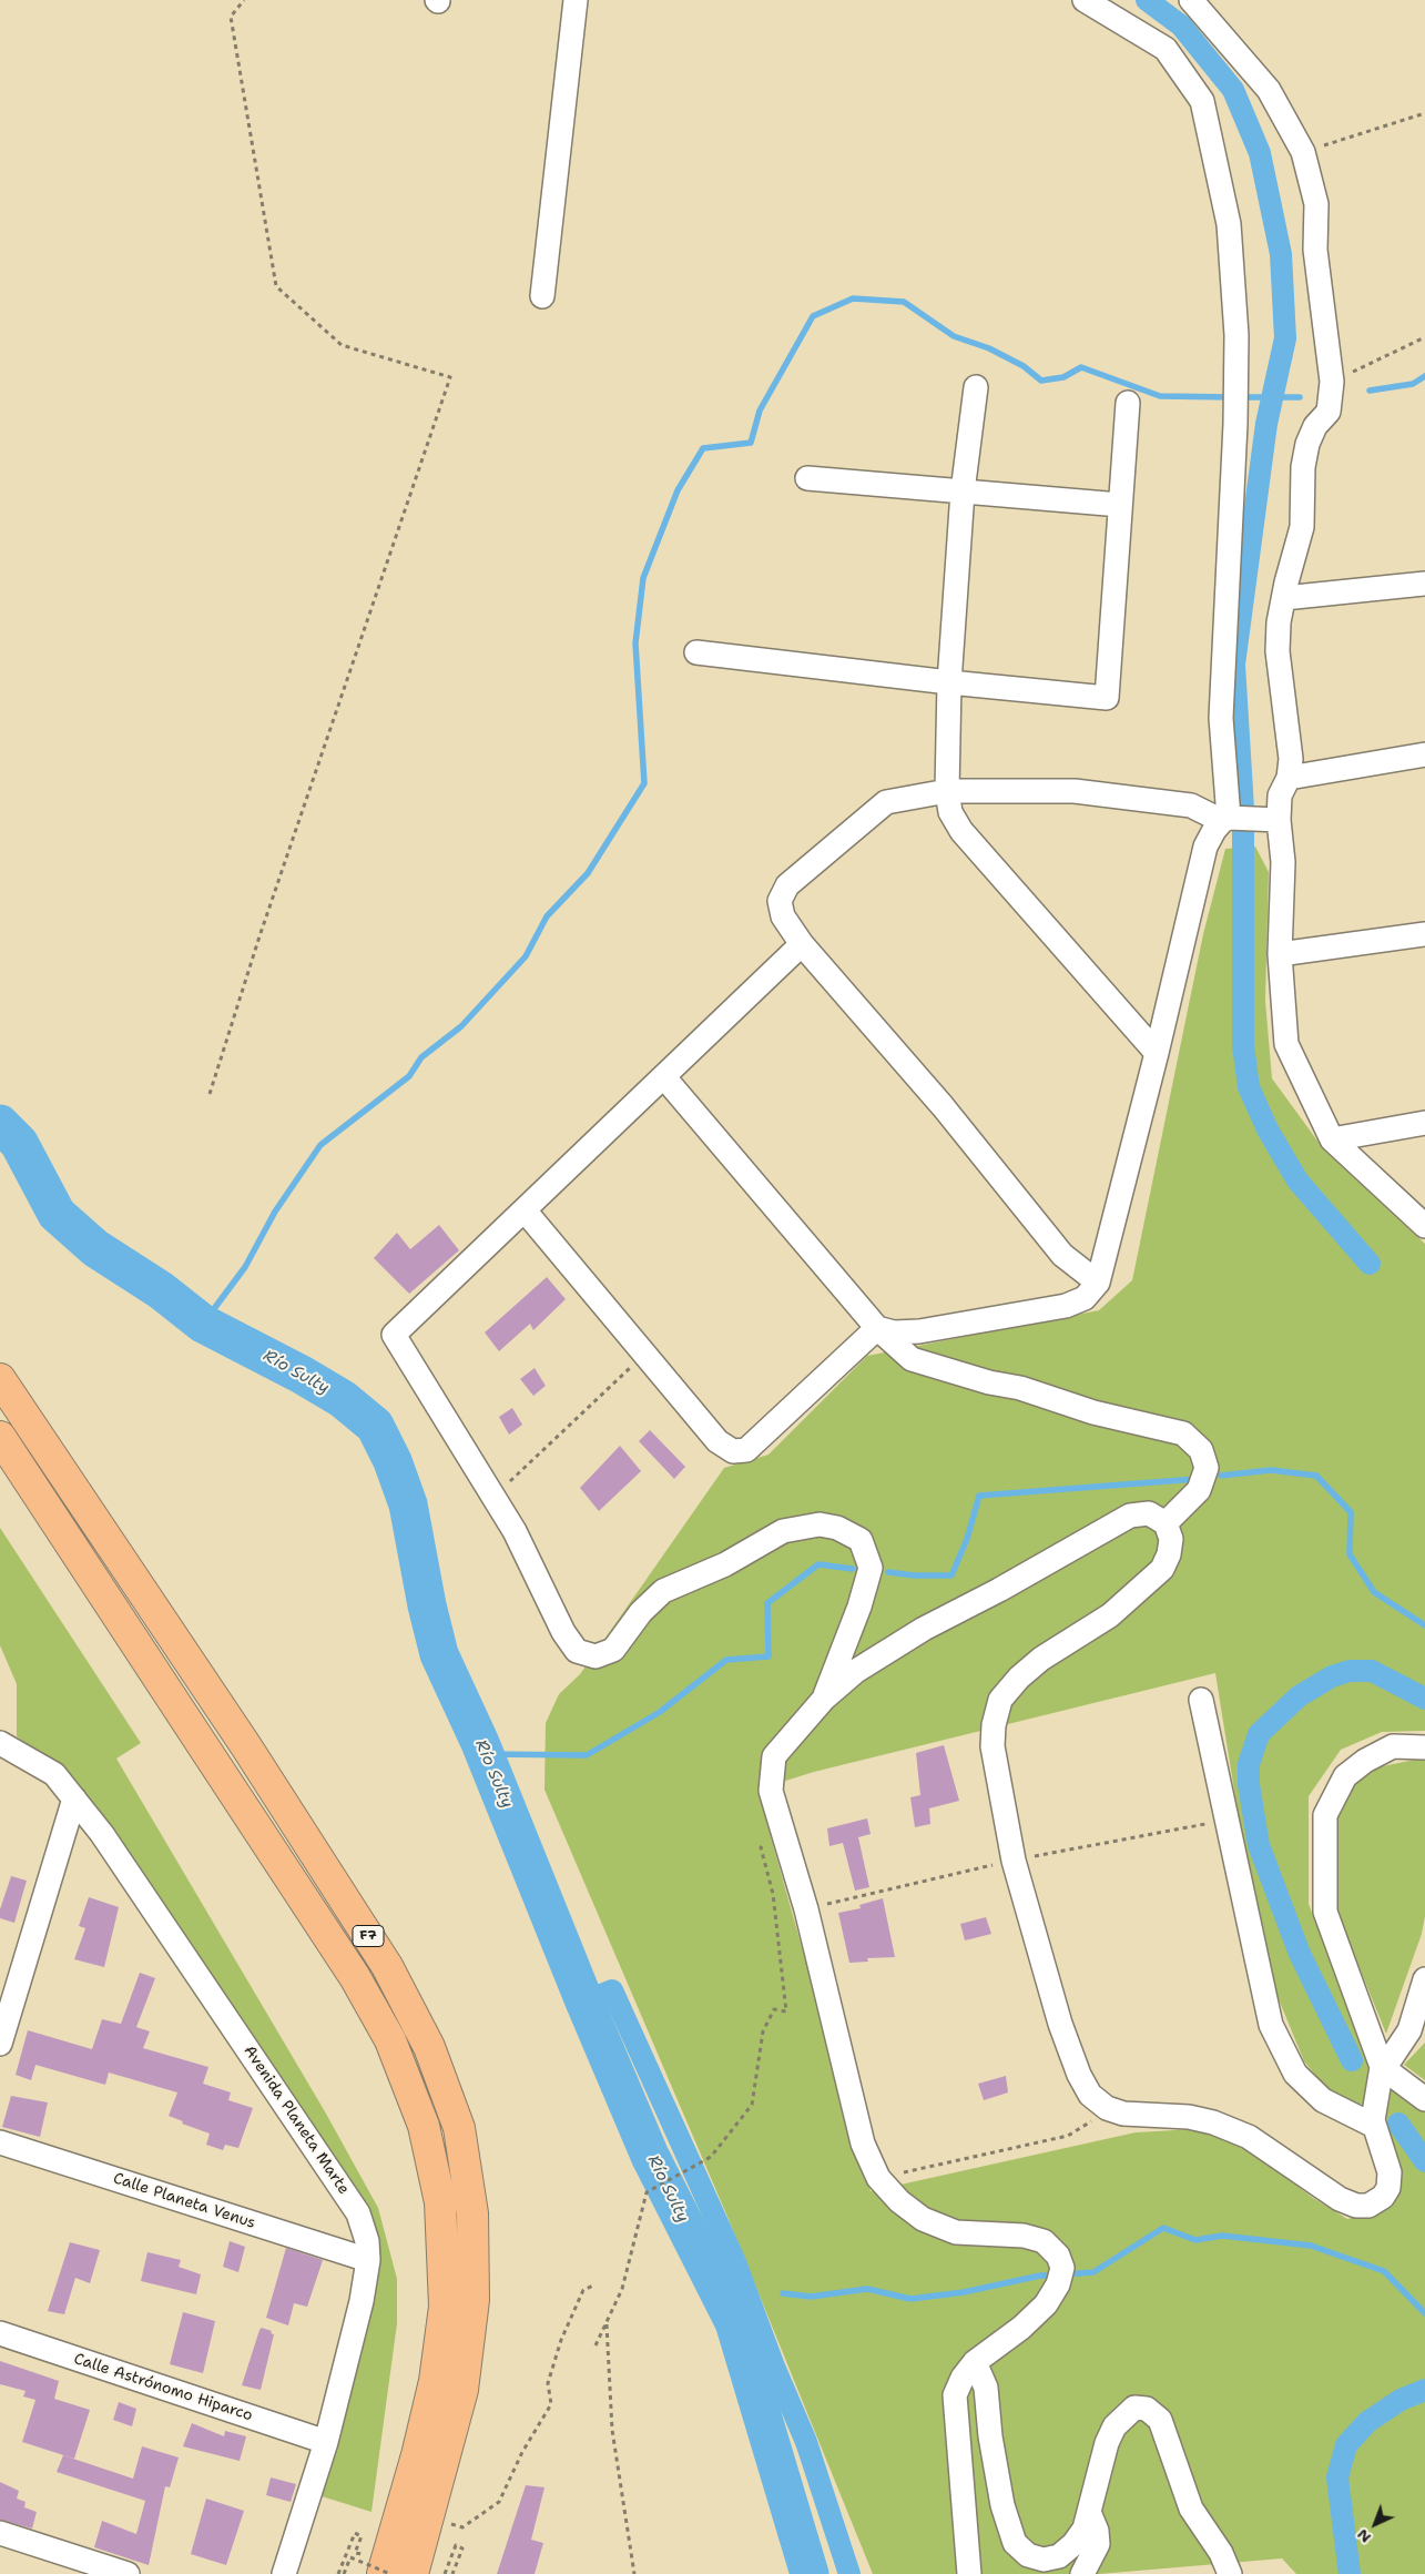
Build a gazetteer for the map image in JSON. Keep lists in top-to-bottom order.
{
  "streets": {
    "highway": ["F7"],
    "street": ["Avenida Planeta Marte", "Calle Planeta Venus", "Calle Astrónomo Hiparco"]
  },
  "crossings": [
    ["Avenida Planeta Marte", "Calle Planeta Venus"],
    ["Avenida Planeta Marte", "Calle Astrónomo Hiparco"]
  ],
  "water": ["Río Sulty"],
  "north": "bottom left"
}
